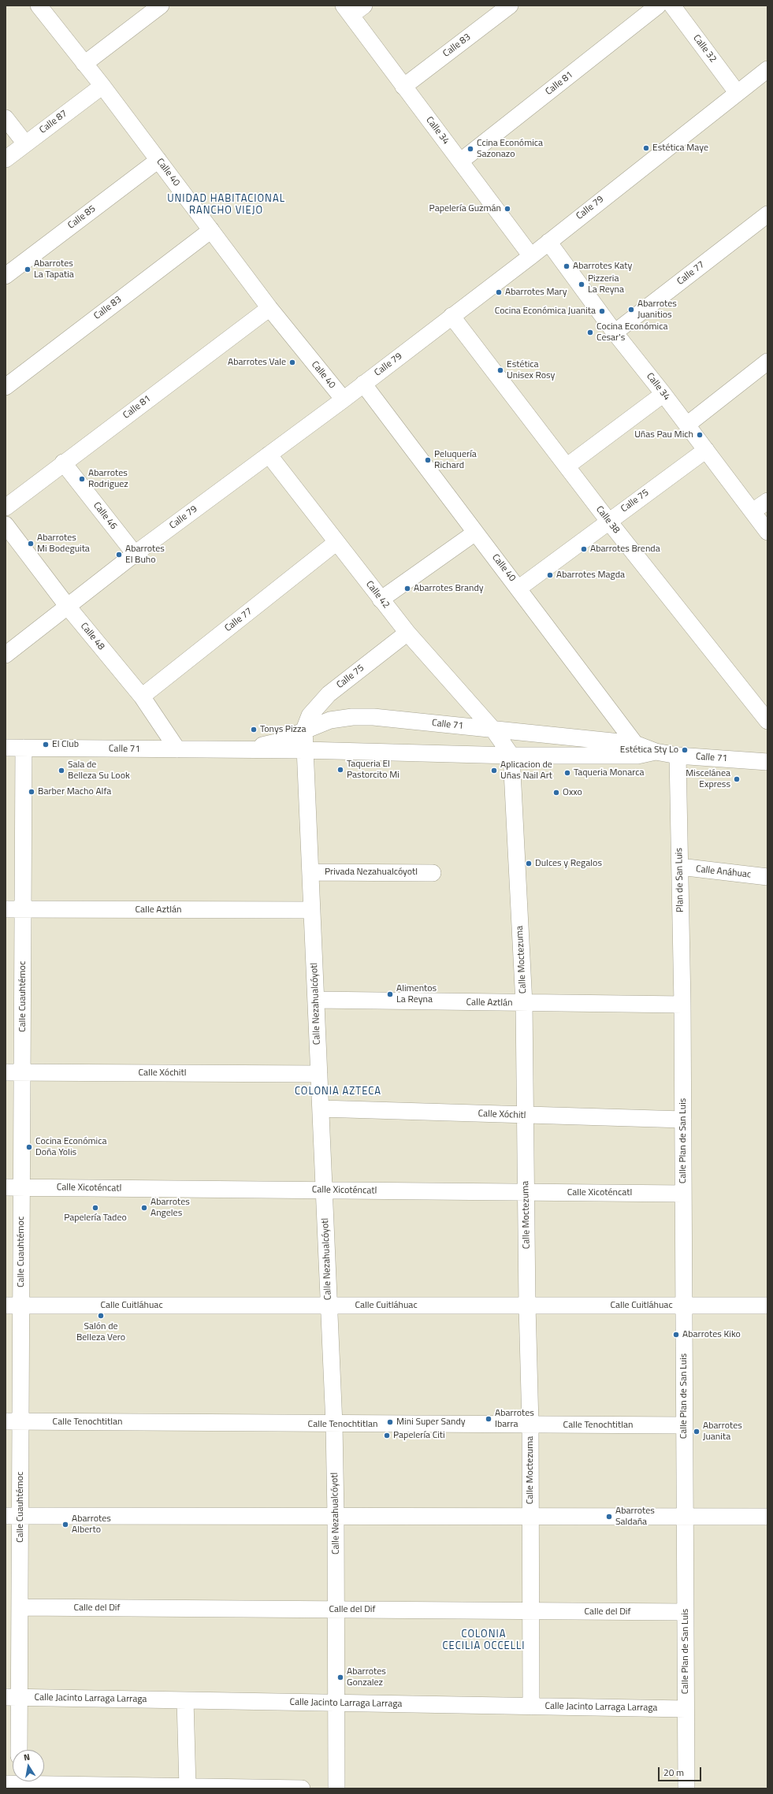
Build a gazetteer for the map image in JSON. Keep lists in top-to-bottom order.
{
  "streets": {
    "street": [
      "Calle 83",
      "Calle 32",
      "Calle 81",
      "Calle 87",
      "Calle 34",
      "Calle 40",
      "Calle 79",
      "Calle 85",
      "Calle 77",
      "Calle 75",
      "Calle 46",
      "Calle 38",
      "Calle 42",
      "Calle 48",
      "Calle 71",
      "Privada Nezahualcóyotl",
      "Calle Anáhuac",
      "Plan de San Luis",
      "Calle Aztlán",
      "Calle Moctezuma",
      "Calle Cuauhtémoc",
      "Calle Nezahualcóyotl",
      "Calle Xóchitl",
      "Calle Plan de San Luis",
      "Calle Xicoténcatl",
      "Calle Cuitláhuac",
      "Calle Tenochtitlan",
      "Calle del Dif",
      "Calle Jacinto Larraga Larraga"
    ]
  },
  "crossings": [
    ["Calle 83", "Calle 34"],
    ["Calle 83", "Calle 40"],
    ["Calle 32", "Calle 79"],
    ["Calle 81", "Calle 34"],
    ["Calle 81", "Calle 40"],
    ["Calle 81", "Calle 46"],
    ["Calle 87", "Calle 40"],
    ["Calle 34", "Calle 79"],
    ["Calle 34", "Calle 77"],
    ["Calle 34", "Calle 75"],
    ["Calle 40", "Calle 79"],
    ["Calle 40", "Calle 85"],
    ["Calle 40", "Calle 75"],
    ["Calle 40", "Calle 71"],
    ["Calle 79", "Calle 46"],
    ["Calle 79", "Calle 38"],
    ["Calle 79", "Calle 42"],
    ["Calle 79", "Calle 48"],
    ["Calle 77", "Calle 42"],
    ["Calle 77", "Calle 48"],
    ["Calle 75", "Calle 38"],
    ["Calle 75", "Calle 42"],
    ["Calle 75", "Calle 71"],
    ["Calle 75", "Calle Nezahualcóyotl"],
    ["Calle 42", "Calle 71"],
    ["Calle 48", "Calle 71"],
    ["Calle 71", "Plan de San Luis"],
    ["Calle 71", "Calle Moctezuma"],
    ["Calle 71", "Calle Cuauhtémoc"],
    ["Calle 71", "Calle Nezahualcóyotl"],
    ["Privada Nezahualcóyotl", "Calle Nezahualcóyotl"],
    ["Calle Anáhuac", "Plan de San Luis"],
    ["Plan de San Luis", "Calle Aztlán"],
    ["Plan de San Luis", "Calle Plan de San Luis"],
    ["Calle Aztlán", "Calle Moctezuma"],
    ["Calle Aztlán", "Calle Cuauhtémoc"],
    ["Calle Aztlán", "Calle Nezahualcóyotl"],
    ["Calle Aztlán", "Calle Plan de San Luis"],
    ["Calle Moctezuma", "Calle Xóchitl"],
    ["Calle Moctezuma", "Calle Xicoténcatl"],
    ["Calle Moctezuma", "Calle Cuitláhuac"],
    ["Calle Moctezuma", "Calle Tenochtitlan"],
    ["Calle Moctezuma", "Calle del Dif"],
    ["Calle Moctezuma", "Calle Jacinto Larraga Larraga"],
    ["Calle Cuauhtémoc", "Calle Xóchitl"],
    ["Calle Cuauhtémoc", "Calle Xicoténcatl"],
    ["Calle Cuauhtémoc", "Calle Cuitláhuac"],
    ["Calle Cuauhtémoc", "Calle Tenochtitlan"],
    ["Calle Cuauhtémoc", "Calle del Dif"],
    ["Calle Cuauhtémoc", "Calle Jacinto Larraga Larraga"],
    ["Calle Nezahualcóyotl", "Calle Xóchitl"],
    ["Calle Nezahualcóyotl", "Calle Xicoténcatl"],
    ["Calle Nezahualcóyotl", "Calle Cuitláhuac"],
    ["Calle Nezahualcóyotl", "Calle Tenochtitlan"],
    ["Calle Nezahualcóyotl", "Calle del Dif"],
    ["Calle Nezahualcóyotl", "Calle Jacinto Larraga Larraga"],
    ["Calle Xóchitl", "Calle Plan de San Luis"],
    ["Calle Plan de San Luis", "Calle Xicoténcatl"],
    ["Calle Plan de San Luis", "Calle Cuitláhuac"],
    ["Calle Plan de San Luis", "Calle Tenochtitlan"],
    ["Calle Plan de San Luis", "Calle del Dif"],
    ["Calle Plan de San Luis", "Calle Jacinto Larraga Larraga"]
  ],
  "districts": ["UNIDAD HABITACIONAL RANCHO VIEJO", "COLONIA AZTECA", "COLONIA CECILIA OCCELLI"],
  "places": [
    "Estética Maye",
    "Ccina Económica Sazonazo",
    "Papelería Guzmán",
    "Abarrotes Katy",
    "Abarrotes La Tapatia",
    "Pizzeria La Reyna",
    "Abarrotes Mary",
    "Abarrotes Juanitios",
    "Cocina Económica Juanita",
    "Cocina Económica Cesar's",
    "Abarrotes Vale",
    "Estética Unisex Rosy",
    "Uñas Pau Mich",
    "Peluquería Richard",
    "Abarrotes Rodriguez",
    "Abarrotes Mi Bodeguita",
    "Abarrotes Brenda",
    "Abarrotes El Buho",
    "Abarrotes Magda",
    "Abarrotes Brandy",
    "Tonys Pizza",
    "El Club",
    "Estética Sty Lo",
    "Taqueria El Pastorcito Mi",
    "Sala de Belleza Su Look",
    "Aplicacion de Uñas Nail Art",
    "Taqueria Monarca",
    "Miscelánea Express",
    "Barber Macho Alfa",
    "Oxxo",
    "Dulces y Regalos",
    "Alimentos La Reyna",
    "Cocina Económica Doña Yolis",
    "Papelería Tadeo",
    "Abarrotes Angeles",
    "Salón de Belleza Vero",
    "Abarrotes Kiko",
    "Abarrotes Ibarra",
    "Mini Super Sandy",
    "Abarrotes Juanita",
    "Papelería Citi",
    "Abarrotes Saldaña",
    "Abarrotes Alberto",
    "Abarrotes Gonzalez"
  ],
  "scale_bar": "20 m",
  "north": "top"
}
